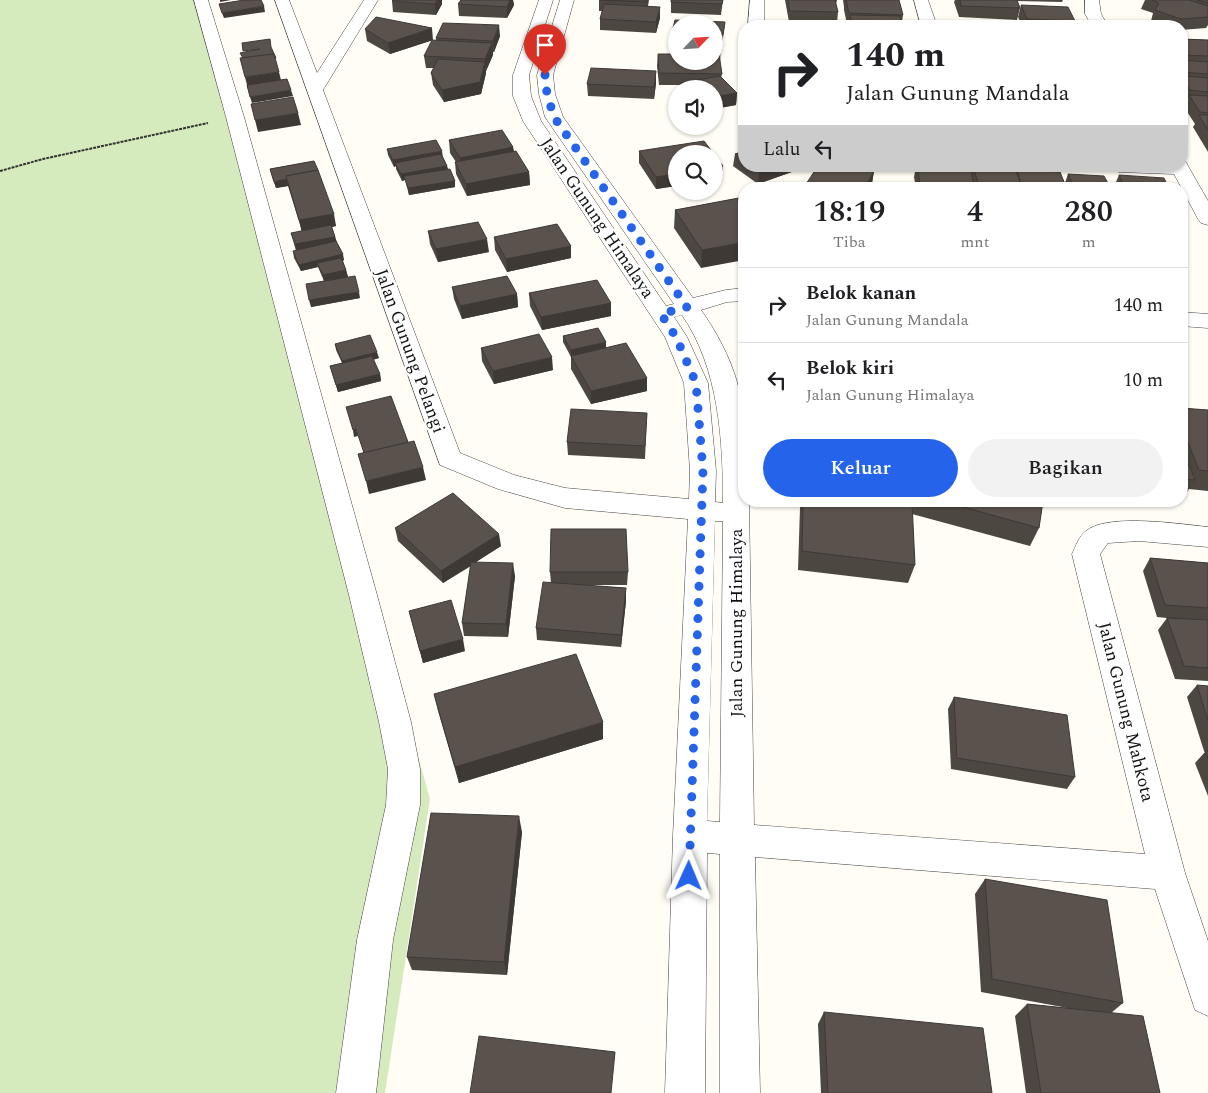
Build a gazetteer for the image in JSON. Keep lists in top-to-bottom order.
{
  "streets": {
    "street": ["Jalan Gunung Himalaya", "Jalan Gunung Pelangi", "Jalan Gunung Mahkota"]
  },
  "crossings": [
    ["Jalan Gunung Himalaya", "Jalan Gunung Pelangi"]
  ],
  "north": "top right",
  "page": {
    "turn": ["140 m", "Jalan Gunung Mandala"],
    "then": "Lalu",
    "eta": [
      "18:19",
      "Tiba",
      "4",
      "mnt",
      "280",
      "m"
    ],
    "list": [
      {
        "name": "Belok kanan",
        "note": "Jalan Gunung Mandala",
        "value": "140 m"
      },
      {
        "name": "Belok kiri",
        "note": "Jalan Gunung Himalaya",
        "value": "10 m"
      }
    ],
    "buttons": ["Keluar", "Bagikan"]
  }
}
